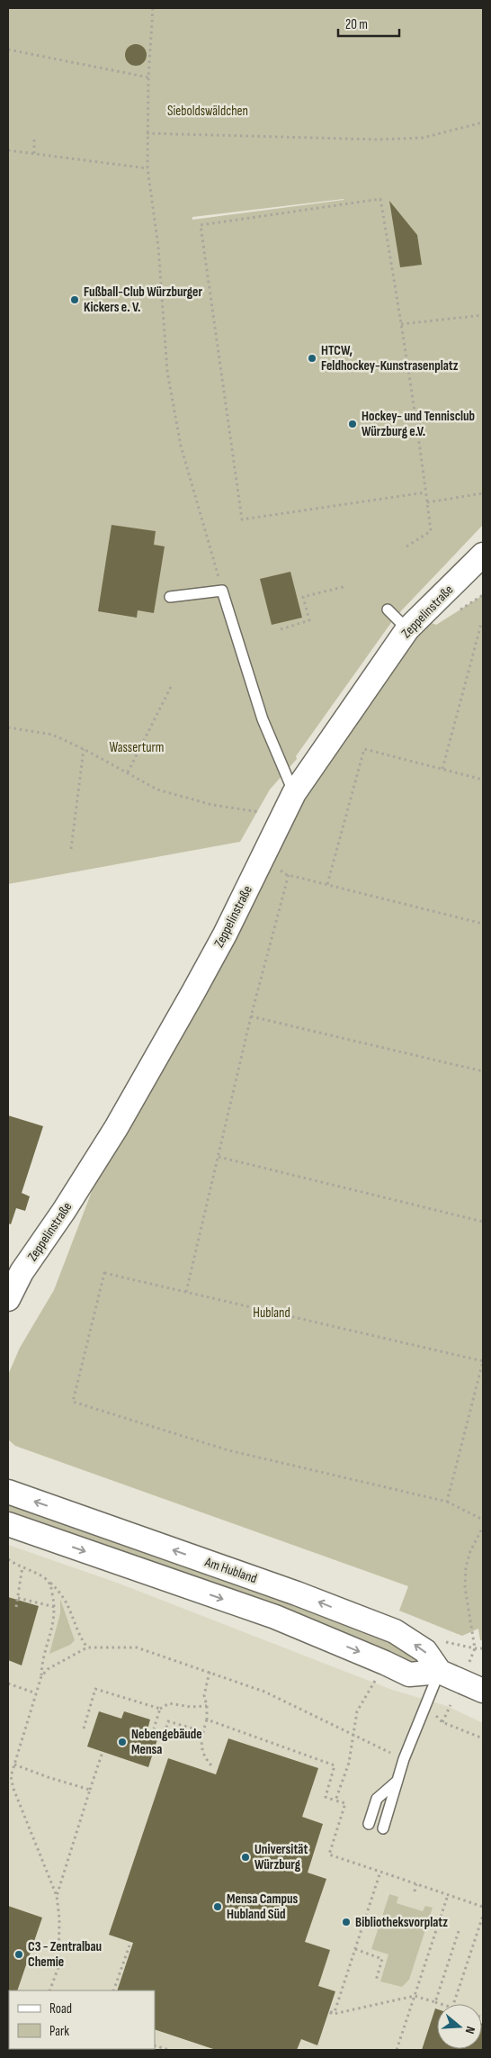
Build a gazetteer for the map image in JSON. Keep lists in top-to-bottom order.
{
  "streets": {
    "street": ["Zeppelinstraße", "Am Hubland"]
  },
  "parks": ["Sieboldswäldchen", "Wasserturm", "Hubland"],
  "places": [
    "Fußball-Club Würzburger Kickers e. V.",
    "HTCW, Feldhockey-Kunstrasenplatz",
    "Hockey- und Tennisclub Würzburg e.V.",
    "Nebengebäude Mensa",
    "Universität Würzburg",
    "Mensa Campus Hubland Süd",
    "Bibliotheksvorplatz",
    "C3 - Zentralbau Chemie"
  ],
  "legend": ["Road", "Park"],
  "scale_bar": "20 m",
  "north": "right"
}
